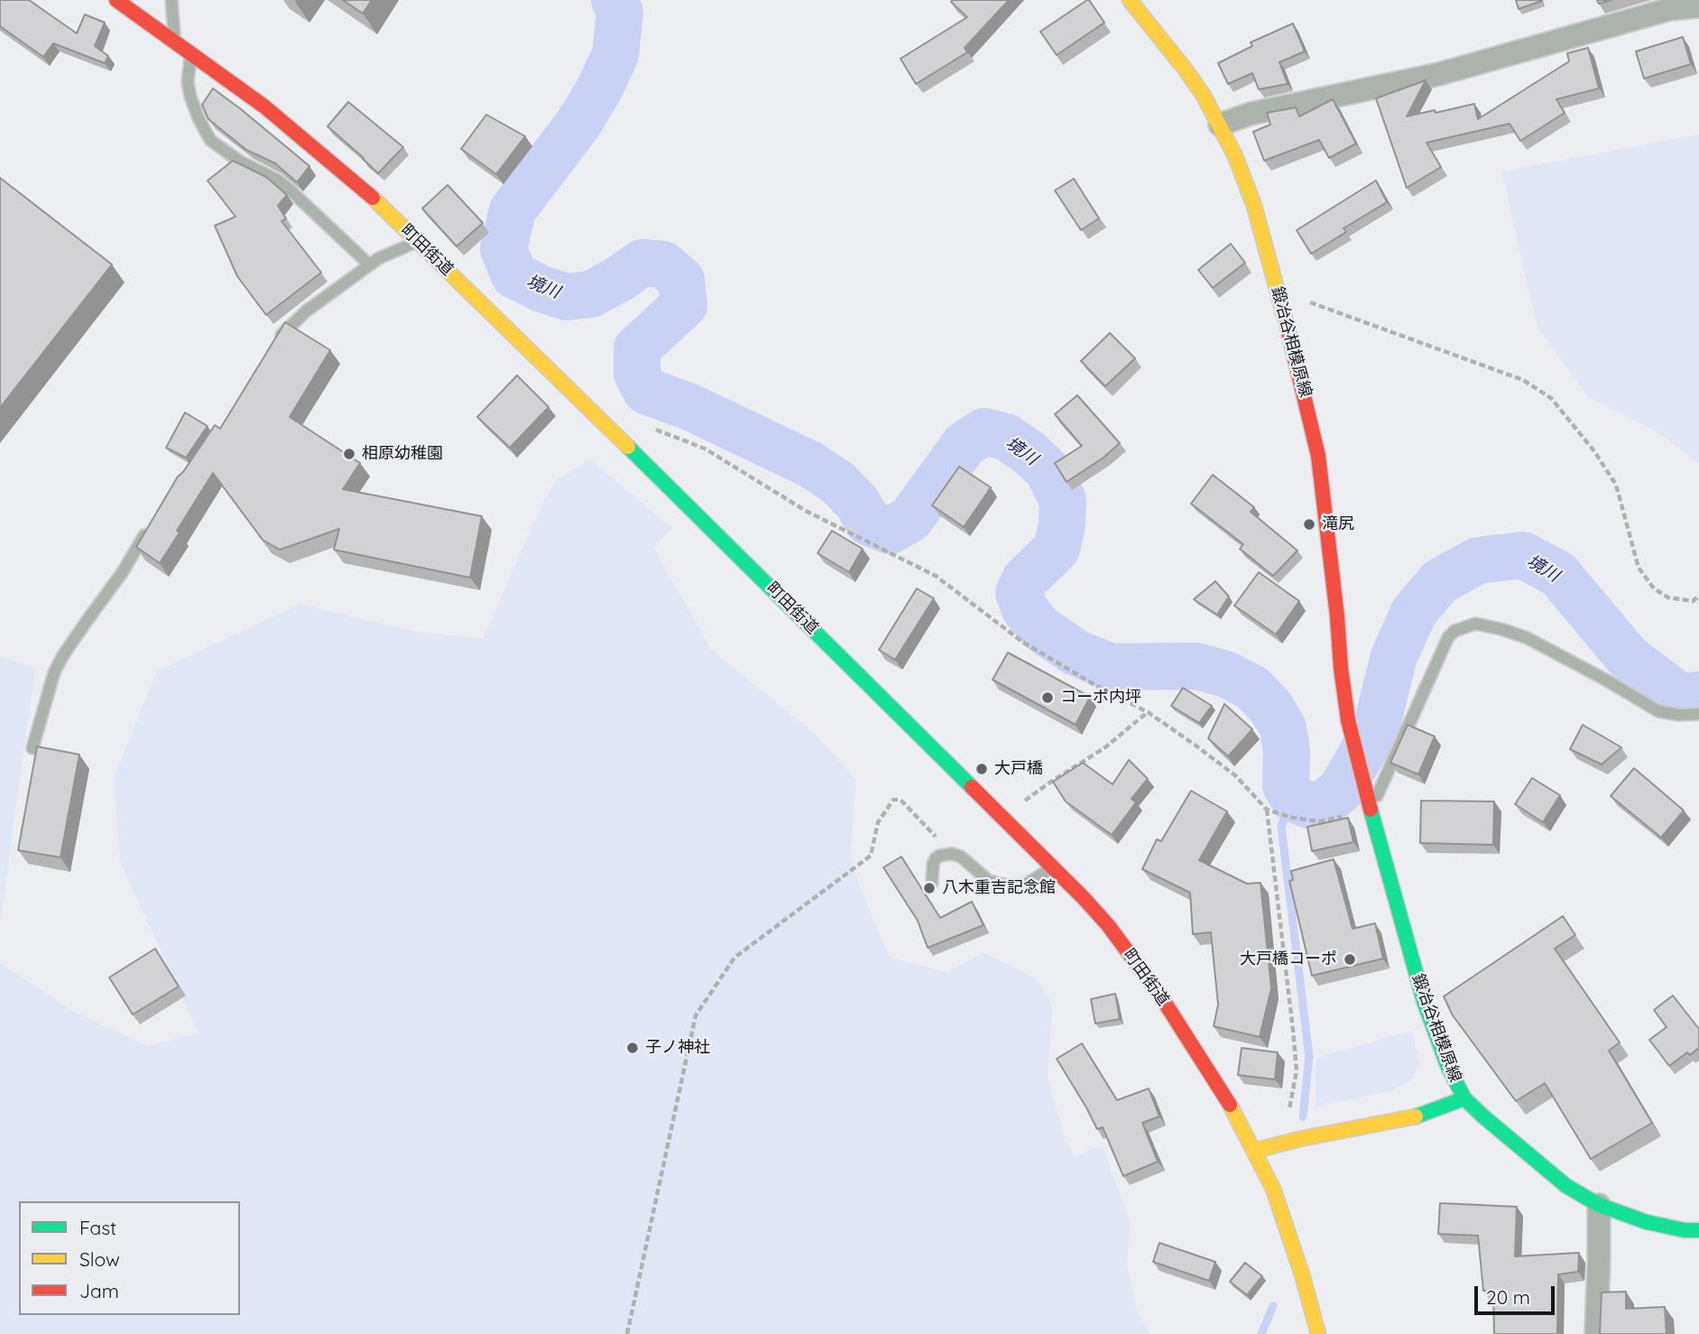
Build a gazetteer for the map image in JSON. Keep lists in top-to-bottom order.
{
  "streets": {
    "main road": ["町田街道", "鍛冶谷相模原線"]
  },
  "crossings": [
    ["町田街道", "鍛冶谷相模原線"]
  ],
  "water": ["境川"],
  "places": [
    "相原幼稚園",
    "滝尻",
    "コーポ内坪",
    "大戸橋",
    "八木重吉記念館",
    "大戸橋コーポ",
    "子ノ神社"
  ],
  "legend": ["Fast", "Slow", "Jam"],
  "scale_bar": "20 m"
}
